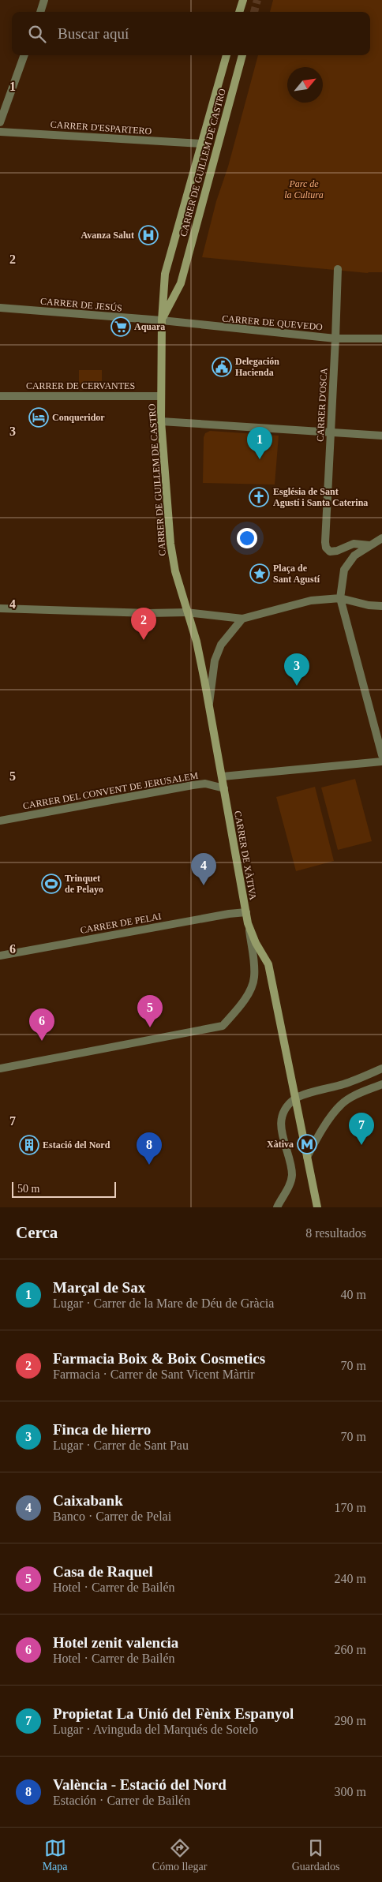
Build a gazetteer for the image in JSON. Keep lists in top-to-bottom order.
{
  "streets": {
    "main road": ["CARRER DE GUILLEM DE CASTRO", "CARRER DE XÀTIVA"],
    "street": [
      "CARRER D'ESPARTERO",
      "CARRER DE JESÚS",
      "CARRER DE QUEVEDO",
      "CARRER DE CERVANTES",
      "CARRER D'OSCA",
      "CARRER DEL CONVENT DE JERUSALEM",
      "CARRER DE PELAI"
    ]
  },
  "crossings": [
    ["CARRER D'ESPARTERO", "CARRER DE GUILLEM DE CASTRO"],
    ["CARRER DE GUILLEM DE CASTRO", "CARRER DE JESÚS"],
    ["CARRER DE GUILLEM DE CASTRO", "CARRER DE QUEVEDO"],
    ["CARRER DE GUILLEM DE CASTRO", "CARRER DE CERVANTES"],
    ["CARRER DE GUILLEM DE CASTRO", "CARRER DE XÀTIVA"],
    ["CARRER DE JESÚS", "CARRER DE QUEVEDO"],
    ["CARRER DE QUEVEDO", "CARRER D'OSCA"],
    ["CARRER DEL CONVENT DE JERUSALEM", "CARRER DE XÀTIVA"],
    ["CARRER DE XÀTIVA", "CARRER DE PELAI"]
  ],
  "parks": ["Parc de la Cultura"],
  "places": {
    "hospital": ["Avanza Salut"],
    "supermarket": ["Aquara"],
    "public building": ["Delegación Hacienda"],
    "hotel": ["Conqueridor"],
    "church": ["Església de Sant Agustí i Santa Caterina"],
    "place": ["Plaça de Sant Agustí"],
    "sports": ["Trinquet de Pelayo"],
    "metro station": ["Xàtiva"],
    "building": ["Estació del Nord"]
  },
  "scale_bar": "50 m",
  "north": "top right",
  "page": {
    "search": "Buscar aquí",
    "pins": [
      "1",
      "2",
      "3",
      "4",
      "5",
      "6",
      "7",
      "8"
    ],
    "scale": "50 m",
    "heading": ["Cerca", "8 resultados"],
    "list": [
      {
        "mark": "1",
        "name": "Marçal de Sax",
        "note": "Lugar · Carrer de la Mare de Déu de Gràcia",
        "value": "40 m"
      },
      {
        "mark": "2",
        "name": "Farmacia Boix & Boix Cosmetics",
        "note": "Farmacia · Carrer de Sant Vicent Màrtir",
        "value": "70 m"
      },
      {
        "mark": "3",
        "name": "Finca de hierro",
        "note": "Lugar · Carrer de Sant Pau",
        "value": "70 m"
      },
      {
        "mark": "4",
        "name": "Caixabank",
        "note": "Banco · Carrer de Pelai",
        "value": "170 m"
      },
      {
        "mark": "5",
        "name": "Casa de Raquel",
        "note": "Hotel · Carrer de Bailén",
        "value": "240 m"
      },
      {
        "mark": "6",
        "name": "Hotel zenit valencia",
        "note": "Hotel · Carrer de Bailén",
        "value": "260 m"
      },
      {
        "mark": "7",
        "name": "Propietat La Unió del Fènix Espanyol",
        "note": "Lugar · Avinguda del Marqués de Sotelo",
        "value": "290 m"
      },
      {
        "mark": "8",
        "name": "València - Estació del Nord",
        "note": "Estación · Carrer de Bailén",
        "value": "300 m"
      }
    ],
    "nav": ["Mapa", "Cómo llegar", "Guardados"]
  },
  "grid": {
    "rows": [
      "1",
      "2",
      "3",
      "4",
      "5",
      "6",
      "7"
    ]
  }
}
